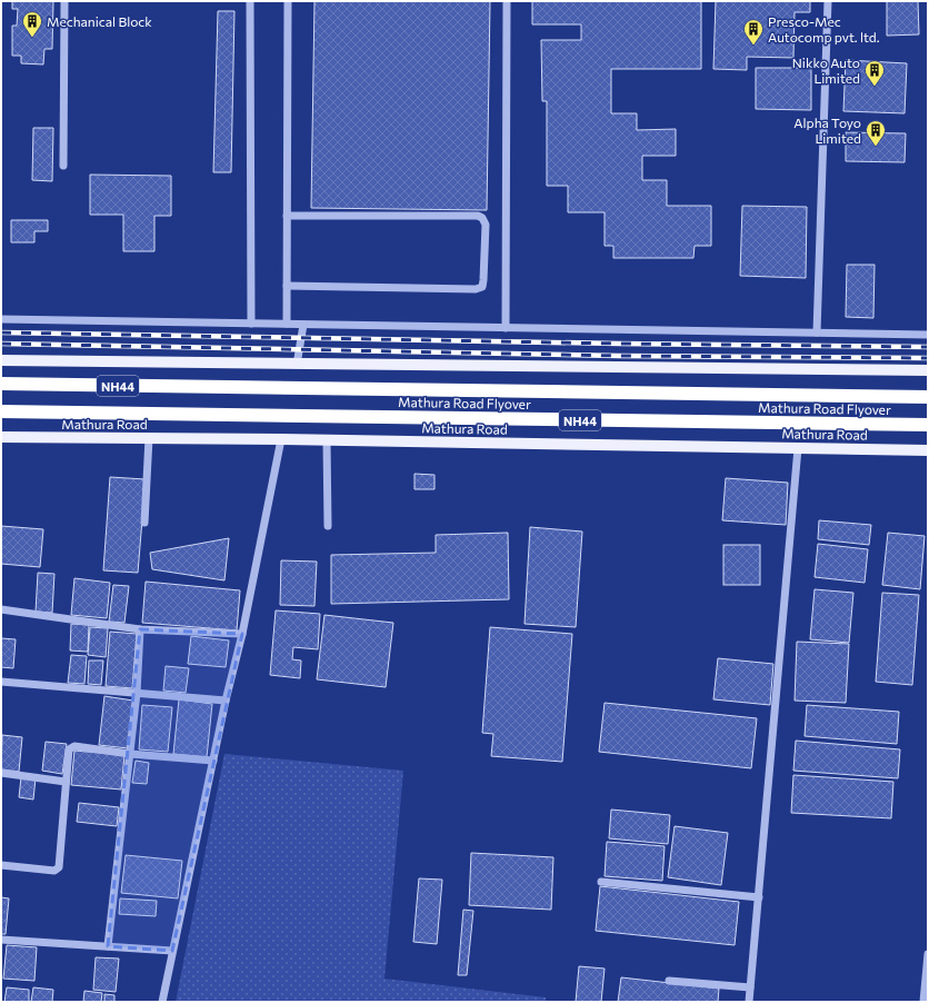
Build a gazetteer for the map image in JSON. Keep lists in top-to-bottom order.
{
  "streets": {
    "highway": ["NH44", "Mathura Road Flyover"],
    "main road": ["Mathura Road"]
  },
  "places": {
    "building": [
      "Mechanical Block",
      "Presco-Mec Autocomp pvt. ltd.",
      "Nikko Auto Limited",
      "Alpha Toyo Limited"
    ]
  }
}
